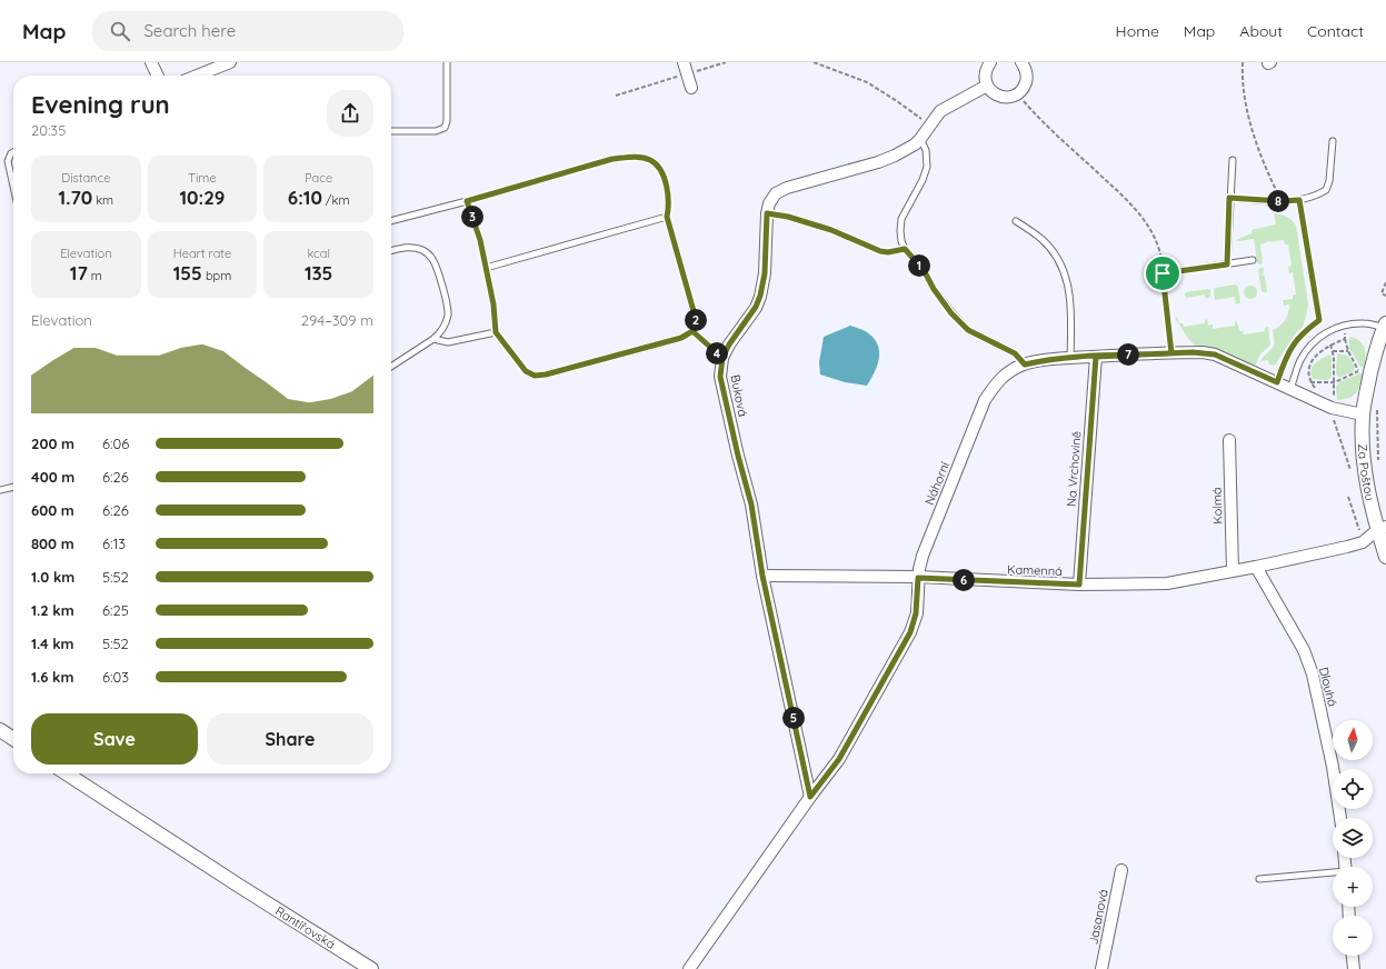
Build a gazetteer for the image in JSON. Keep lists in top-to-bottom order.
{
  "streets": {
    "street": [
      "Buková",
      "Na Vrchovině",
      "Za Poštou",
      "Náhorní",
      "Kolmá",
      "Kamenná",
      "Dlouhá",
      "Jasanová",
      "Rantířovská"
    ]
  },
  "crossings": [
    ["Buková", "Náhorní"],
    ["Buková", "Kamenná"],
    ["Na Vrchovině", "Kamenná"],
    ["Za Poštou", "Kamenná"],
    ["Náhorní", "Kamenná"],
    ["Kolmá", "Kamenná"],
    ["Kamenná", "Dlouhá"]
  ],
  "north": "top",
  "page": {
    "header": "Map",
    "search": "Search here",
    "nav": [
      "Home",
      "Map",
      "About",
      "Contact"
    ],
    "heading": ["Evening run", "20:35"],
    "stats": [
      ["Distance", "1.70 km"],
      ["Time", "10:29"],
      ["Pace", "6:10 /km"],
      ["Elevation", "17 m"],
      ["Heart rate", "155 bpm"],
      ["kcal", "135"]
    ],
    "pins": [
      "8",
      "3",
      "1",
      "2",
      "4",
      "7",
      "6",
      "5"
    ],
    "chart": ["Elevation", "294–309 m"],
    "list": [
      {
        "name": "200 m",
        "note": "6:06"
      },
      {
        "name": "400 m",
        "note": "6:26"
      },
      {
        "name": "600 m",
        "note": "6:26"
      },
      {
        "name": "800 m",
        "note": "6:13"
      },
      {
        "name": "1.0 km",
        "note": "5:52"
      },
      {
        "name": "1.2 km",
        "note": "6:25"
      },
      {
        "name": "1.4 km",
        "note": "5:52"
      },
      {
        "name": "1.6 km",
        "note": "6:03"
      }
    ],
    "buttons": ["Save", "Share"],
    "map_buttons": ["+", "−"]
  }
}
